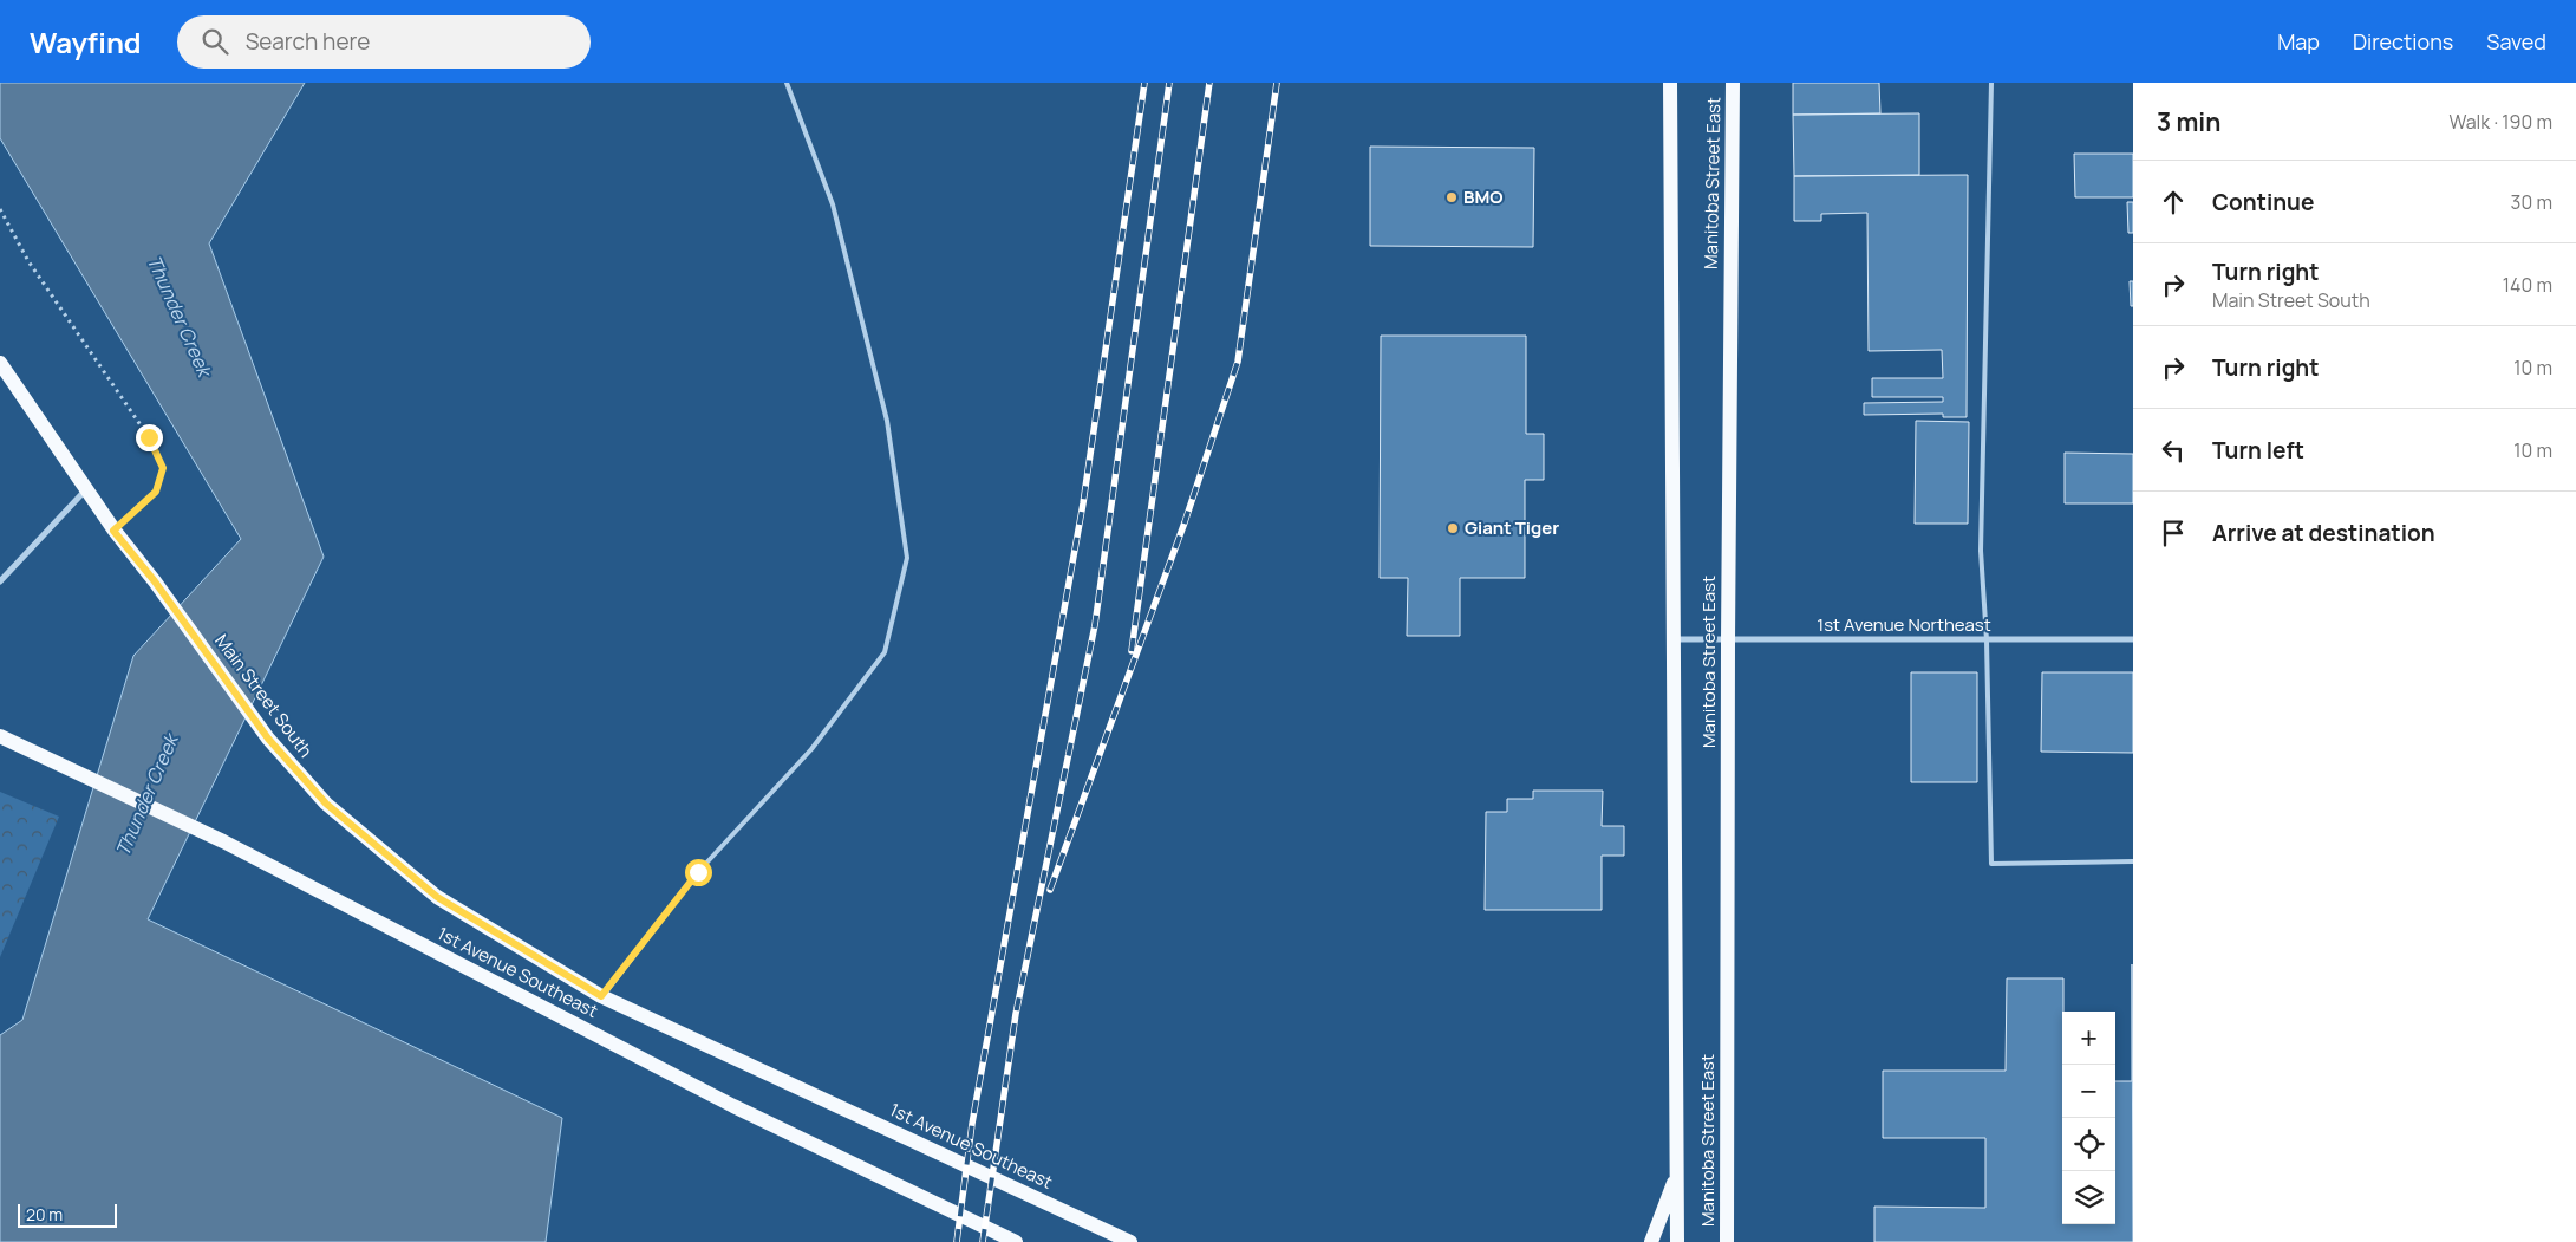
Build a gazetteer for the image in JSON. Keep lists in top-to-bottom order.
{
  "streets": {
    "main road": ["Manitoba Street East", "Main Street South", "1st Avenue Southeast"],
    "street": ["1st Avenue Northeast"]
  },
  "crossings": [
    ["Manitoba Street East", "1st Avenue Northeast"],
    ["Main Street South", "1st Avenue Southeast"]
  ],
  "water": ["Thunder Creek"],
  "places": ["BMO", "Giant Tiger"],
  "scale_bar": "20 m",
  "page": {
    "header": "Wayfind",
    "search": "Search here",
    "nav": ["Map", "Directions", "Saved"],
    "heading": ["3 min", "Walk · 190 m"],
    "list": [
      ["Continue", "30 m"],
      ["Turn right", "Main Street South", "140 m"],
      ["Turn right", "10 m"],
      ["Turn left", "10 m"],
      "Arrive at destination"
    ],
    "map_buttons": ["+", "−"],
    "scale": "20 m"
  }
}
